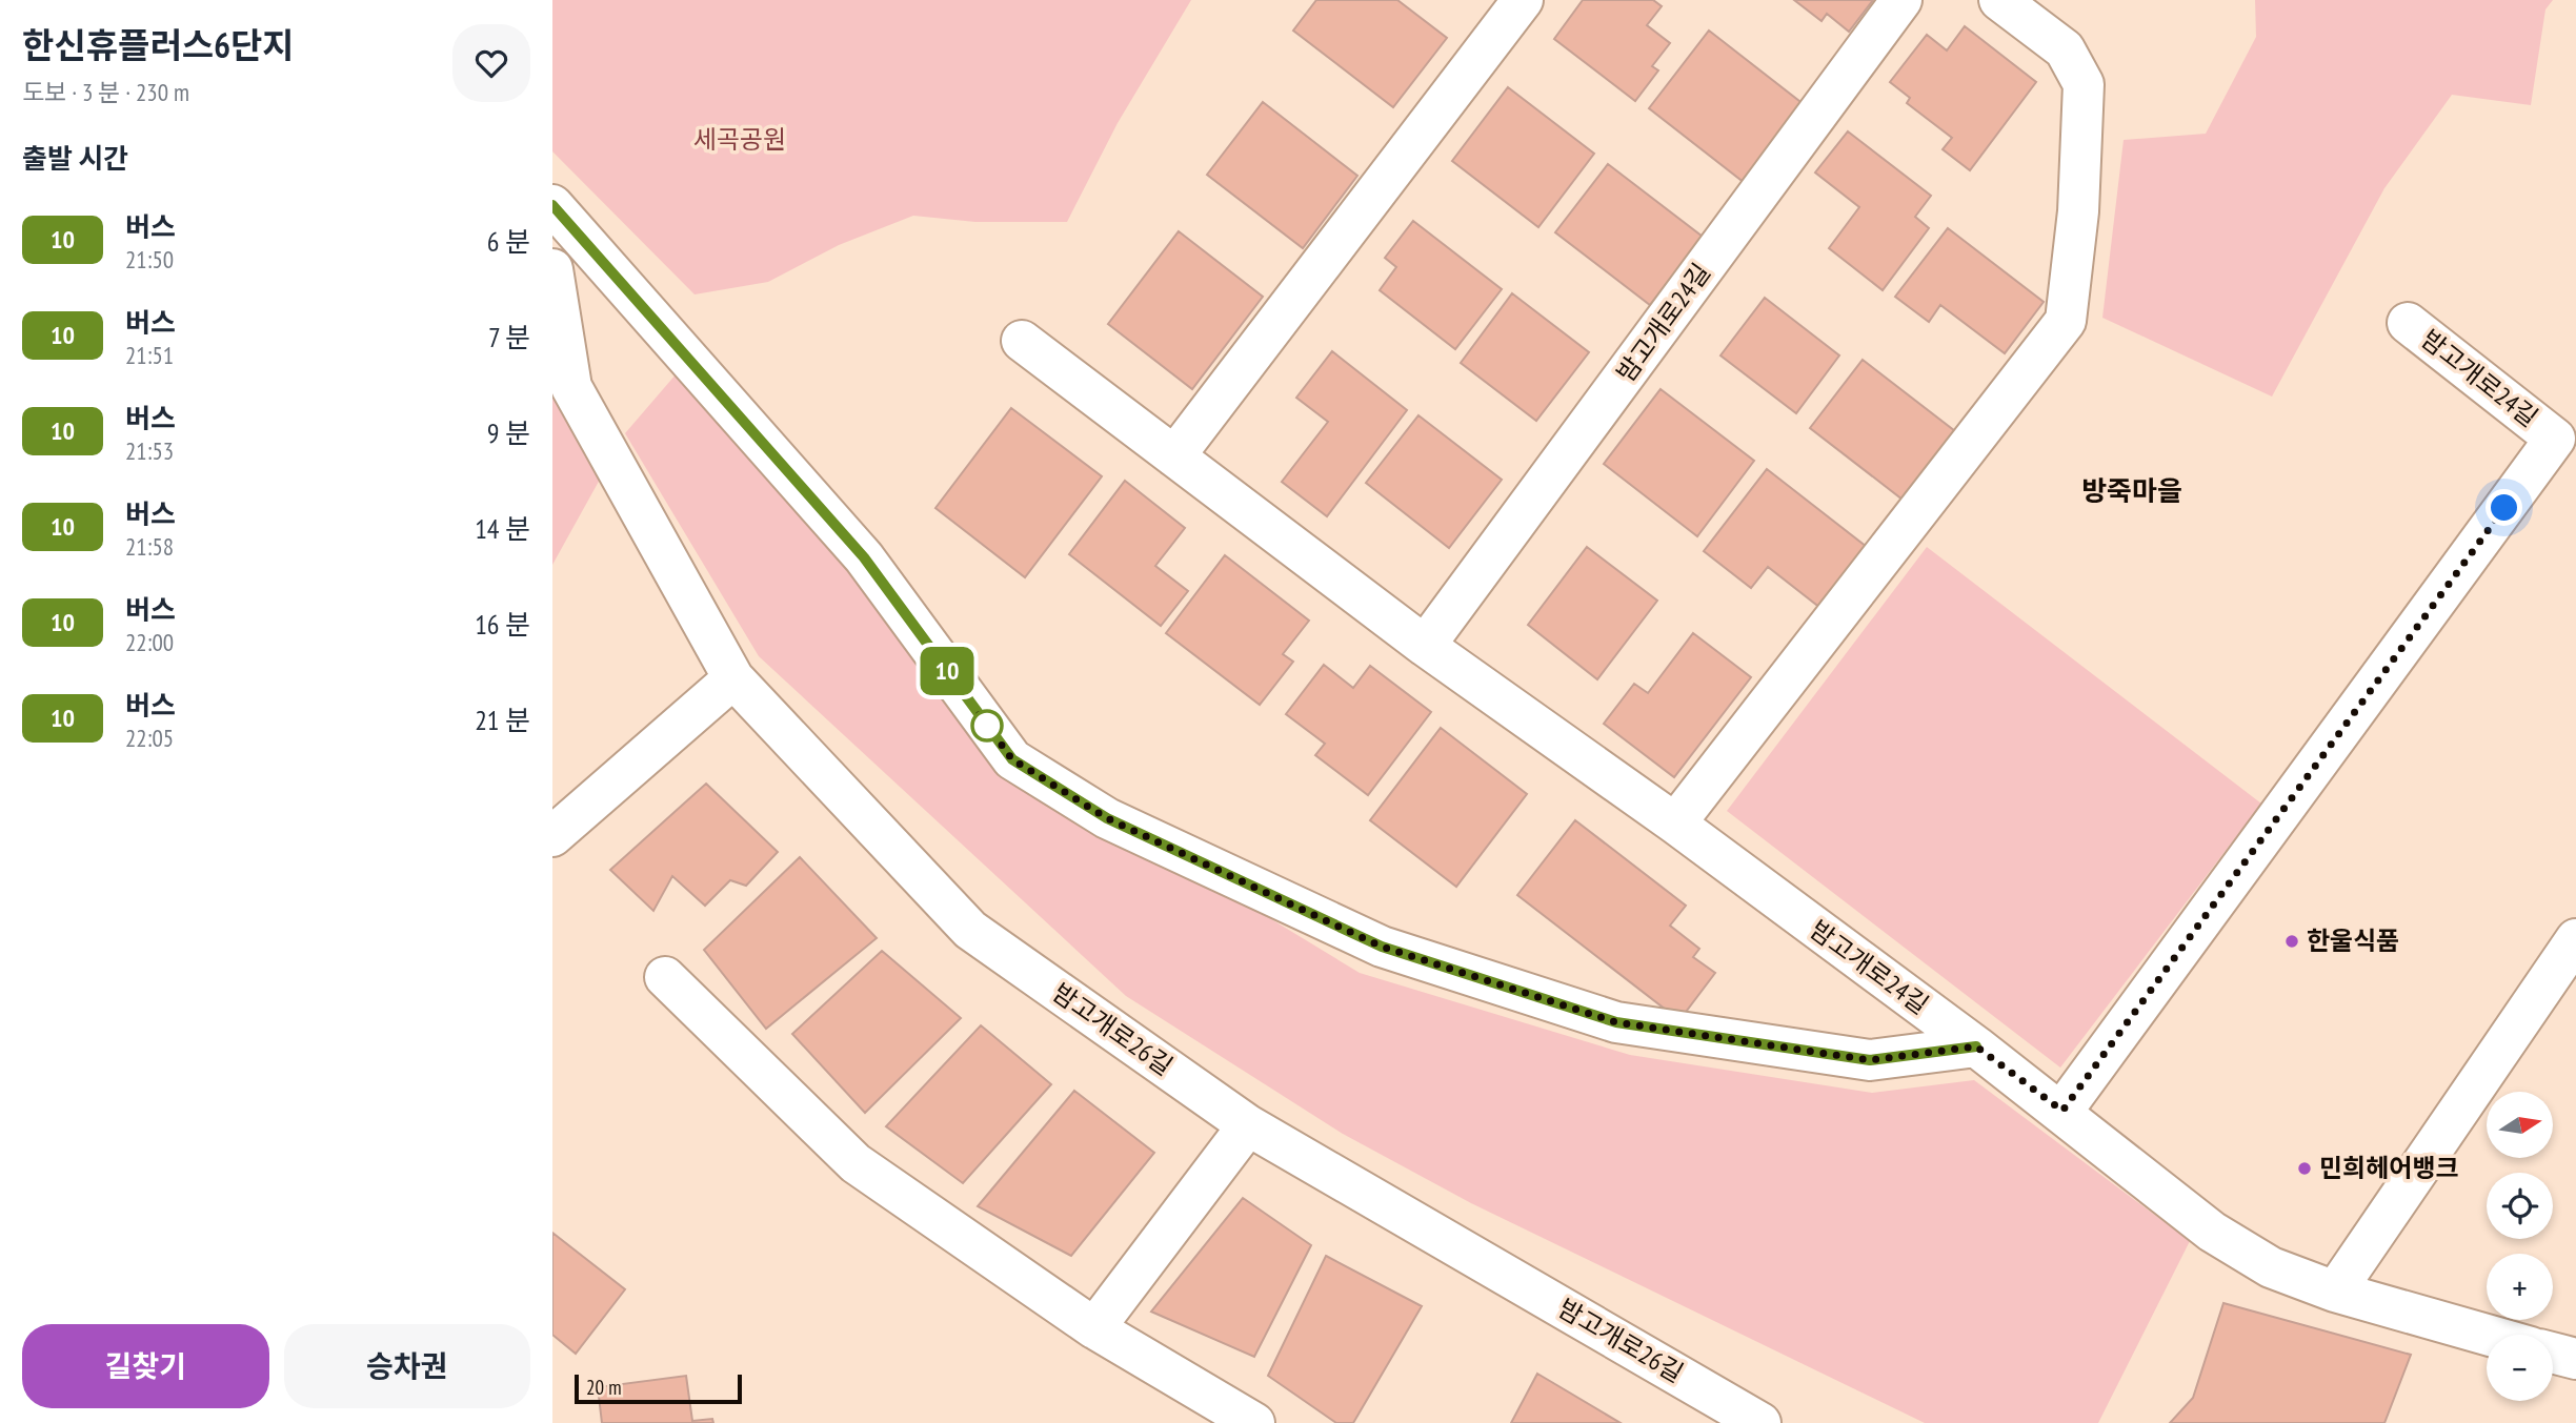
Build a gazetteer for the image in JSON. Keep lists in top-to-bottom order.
{
  "streets": {
    "street": ["밤고개로24길", "밤고개로26길"]
  },
  "districts": ["방죽마을"],
  "parks": ["세곡공원"],
  "places": ["한울식품", "민희헤어뱅크"],
  "lines": ["bus line 10"],
  "scale_bar": "20 m",
  "north": "right",
  "page": {
    "heading": [
      ["한신휴플러스6단지", "도보 · 3 분 · 230 m"],
      "출발 시간"
    ],
    "on_map": "10",
    "list": [
      {
        "mark": "10",
        "name": "버스",
        "note": "21:50",
        "value": "6 분"
      },
      {
        "mark": "10",
        "name": "버스",
        "note": "21:51",
        "value": "7 분"
      },
      {
        "mark": "10",
        "name": "버스",
        "note": "21:53",
        "value": "9 분"
      },
      {
        "mark": "10",
        "name": "버스",
        "note": "21:58",
        "value": "14 분"
      },
      {
        "mark": "10",
        "name": "버스",
        "note": "22:00",
        "value": "16 분"
      },
      {
        "mark": "10",
        "name": "버스",
        "note": "22:05",
        "value": "21 분"
      }
    ],
    "map_buttons": ["+", "−"],
    "buttons": ["길찾기", "승차권"],
    "scale": "20 m"
  }
}
